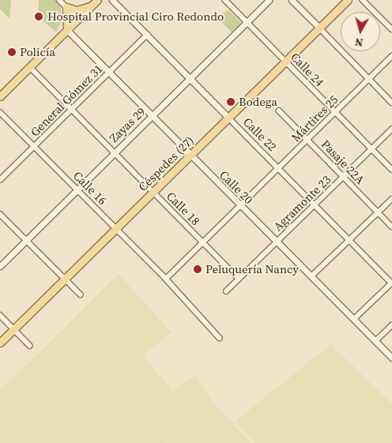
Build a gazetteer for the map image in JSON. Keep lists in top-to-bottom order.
{
  "streets": {
    "main road": ["Céspedes (27)"],
    "street": [
      "Calle 24",
      "General Gómez 31",
      "Mártires 25",
      "Zayas 29",
      "Calle 22",
      "Pasaje 22A",
      "Calle 20",
      "Calle 16",
      "Agramonte 23",
      "Calle 18"
    ]
  },
  "crossings": [
    ["Calle 24", "Mártires 25"],
    ["Calle 24", "Zayas 29"],
    ["Calle 24", "Céspedes (27)"],
    ["Calle 24", "Agramonte 23"],
    ["General Gómez 31", "Calle 22"],
    ["General Gómez 31", "Calle 20"],
    ["General Gómez 31", "Calle 16"],
    ["General Gómez 31", "Calle 18"],
    ["Mártires 25", "Calle 22"],
    ["Mártires 25", "Pasaje 22A"],
    ["Mártires 25", "Calle 20"],
    ["Mártires 25", "Calle 16"],
    ["Mártires 25", "Calle 18"],
    ["Zayas 29", "Calle 22"],
    ["Zayas 29", "Calle 20"],
    ["Zayas 29", "Calle 16"],
    ["Zayas 29", "Calle 18"],
    ["Calle 22", "Céspedes (27)"],
    ["Calle 22", "Agramonte 23"],
    ["Pasaje 22A", "Agramonte 23"],
    ["Céspedes (27)", "Calle 20"],
    ["Céspedes (27)", "Calle 16"],
    ["Céspedes (27)", "Calle 18"],
    ["Calle 20", "Agramonte 23"],
    ["Agramonte 23", "Calle 18"]
  ],
  "places": [
    "Hospital Provincial Ciro Redondo",
    "Policía",
    "Bodega",
    "Peluquería Nancy"
  ],
  "north": "bottom"
}
